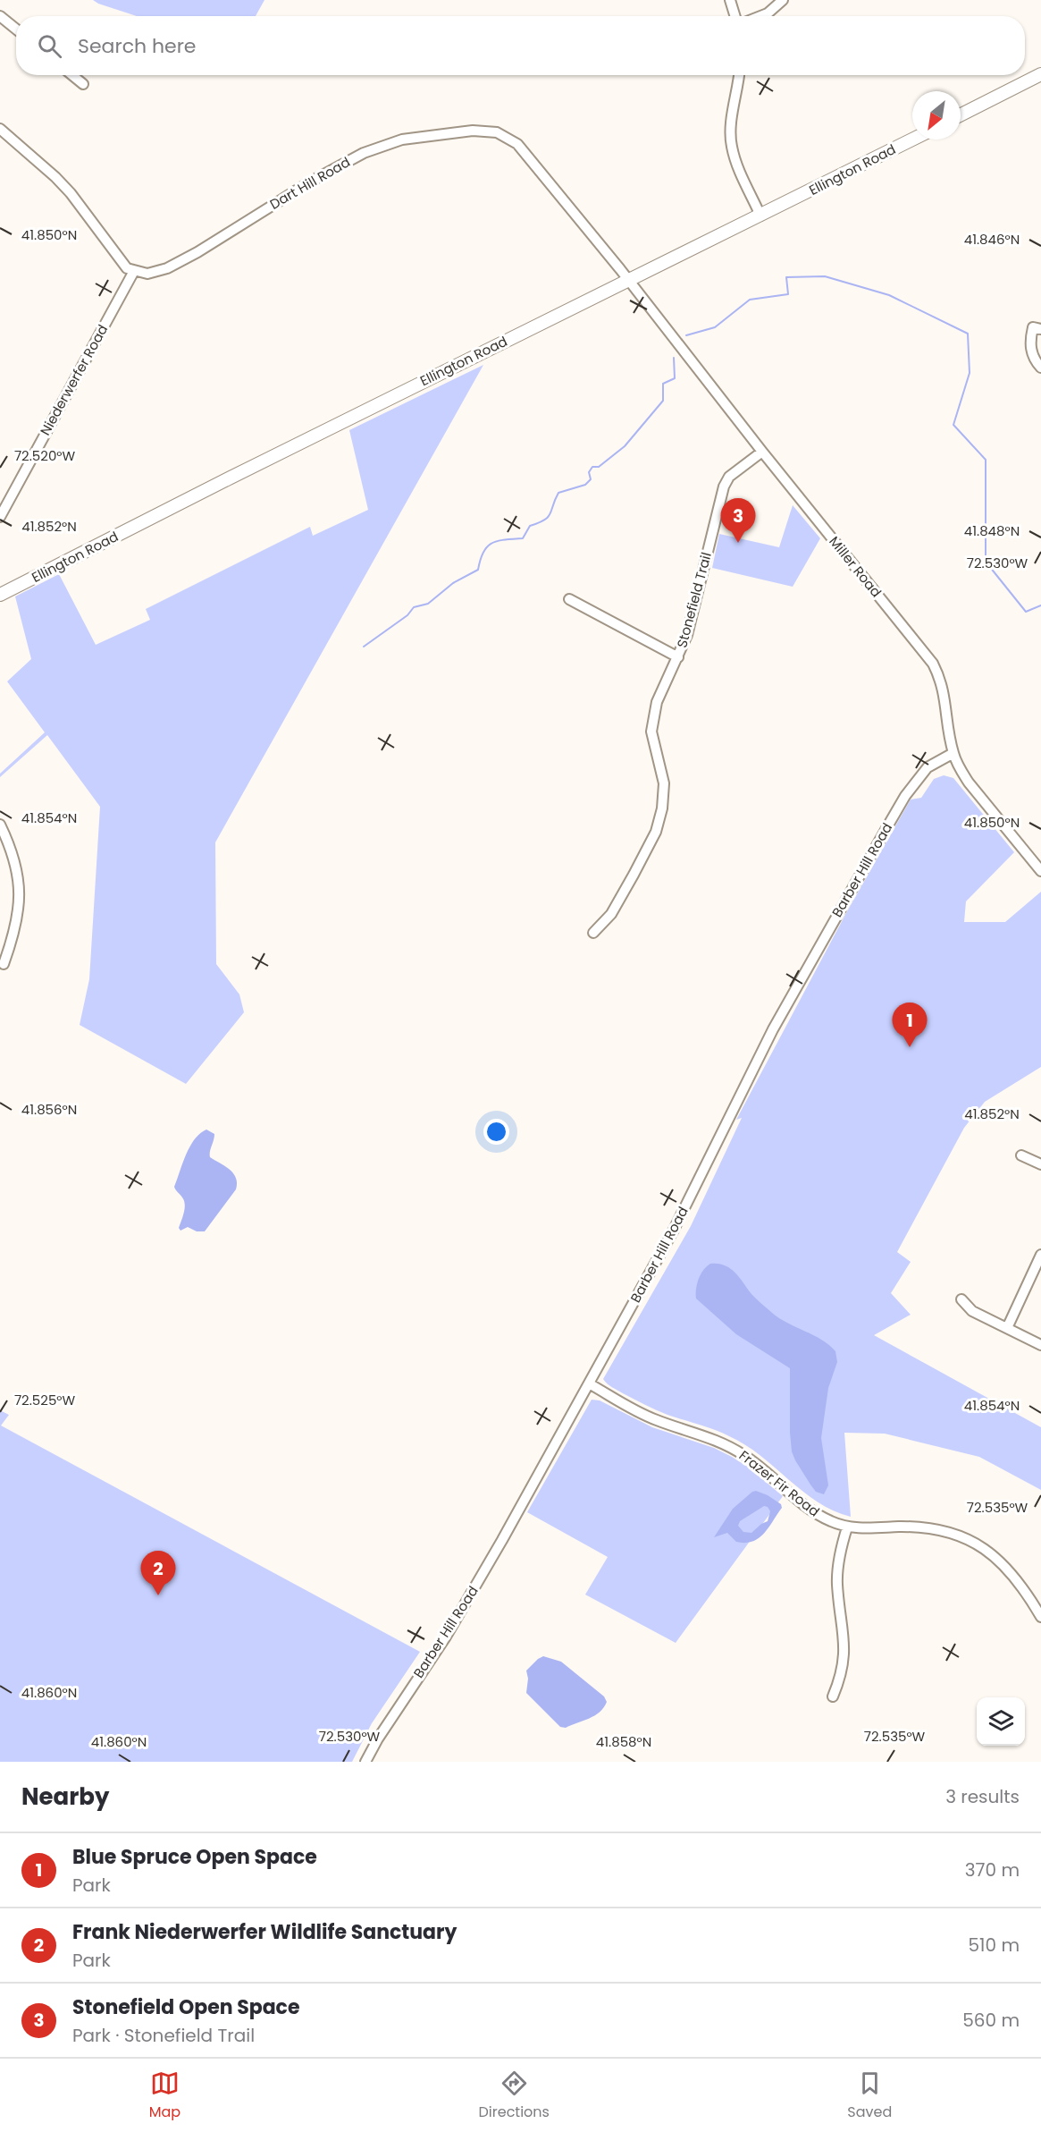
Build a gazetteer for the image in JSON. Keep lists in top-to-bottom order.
{
  "streets": {
    "main road": ["Ellington Road"],
    "street": [
      "Dart Hill Road",
      "Niederwerfer Road",
      "Miller Road",
      "Stonefield Trail",
      "Barber Hill Road",
      "Frazer Fir Road"
    ]
  },
  "crossings": [
    ["Ellington Road", "Dart Hill Road"],
    ["Ellington Road", "Miller Road"],
    ["Dart Hill Road", "Niederwerfer Road"],
    ["Dart Hill Road", "Miller Road"],
    ["Miller Road", "Stonefield Trail"],
    ["Miller Road", "Barber Hill Road"],
    ["Barber Hill Road", "Frazer Fir Road"]
  ],
  "north": "bottom left",
  "page": {
    "search": "Search here",
    "pins": ["3", "1", "2"],
    "heading": ["Nearby", "3 results"],
    "list": [
      {
        "mark": "1",
        "name": "Blue Spruce Open Space",
        "note": "Park",
        "value": "370 m"
      },
      {
        "mark": "2",
        "name": "Frank Niederwerfer Wildlife Sanctuary",
        "note": "Park",
        "value": "510 m"
      },
      {
        "mark": "3",
        "name": "Stonefield Open Space",
        "note": "Park · Stonefield Trail",
        "value": "560 m"
      }
    ],
    "nav": ["Map", "Directions", "Saved"]
  },
  "coordinates": [
    "41.850°N",
    "41.846°N",
    "72.520°W",
    "41.852°N",
    "41.848°N",
    "72.530°W",
    "41.854°N",
    "41.856°N",
    "72.525°W",
    "72.535°W",
    "41.860°N",
    "41.858°N"
  ]
}
